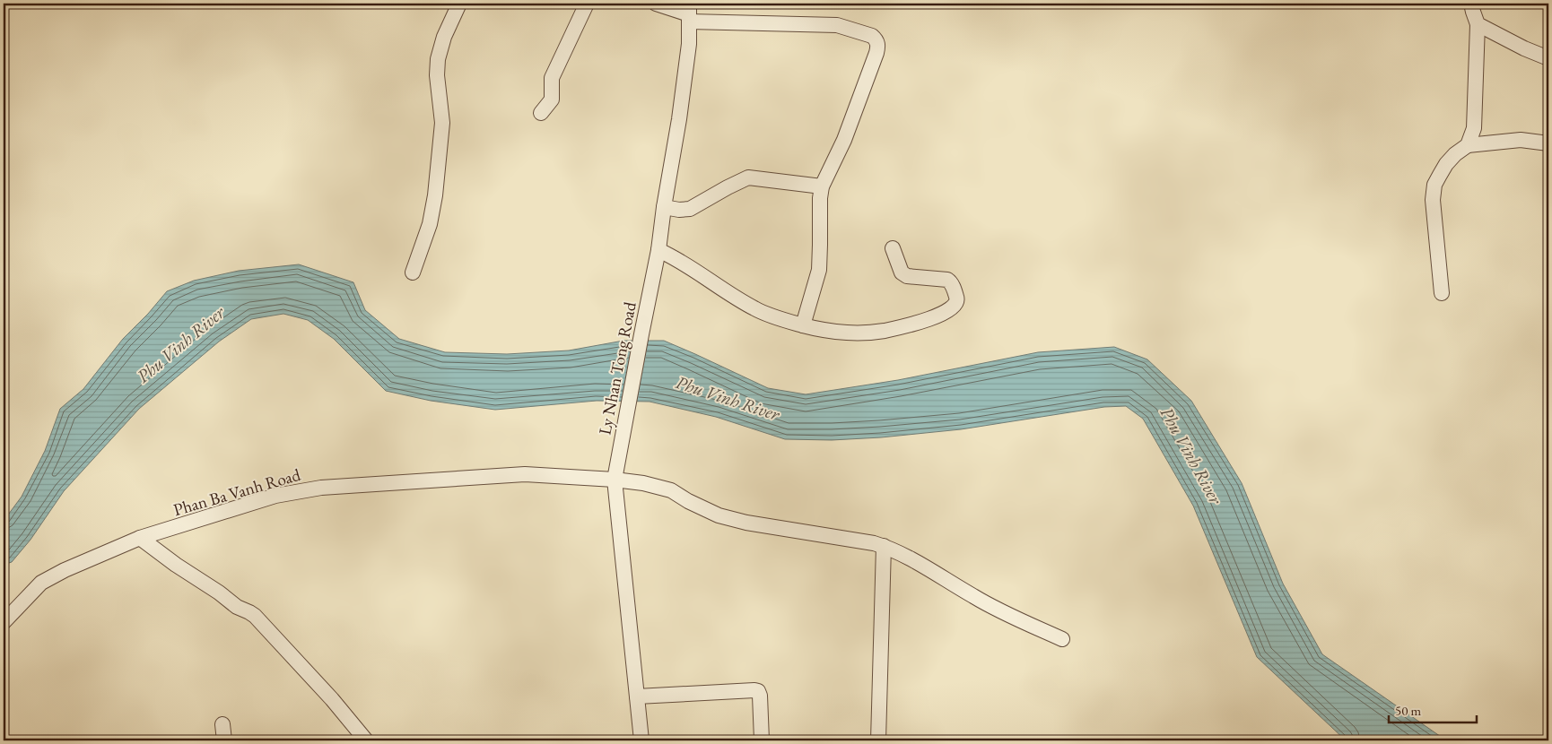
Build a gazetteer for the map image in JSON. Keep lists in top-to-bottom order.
{
  "streets": {
    "street": ["Ly Nhan Tong Road", "Phan Ba Vanh Road"]
  },
  "crossings": [
    ["Ly Nhan Tong Road", "Phan Ba Vanh Road"]
  ],
  "water": ["Phu Vinh River"],
  "scale_bar": "50 m"
}
